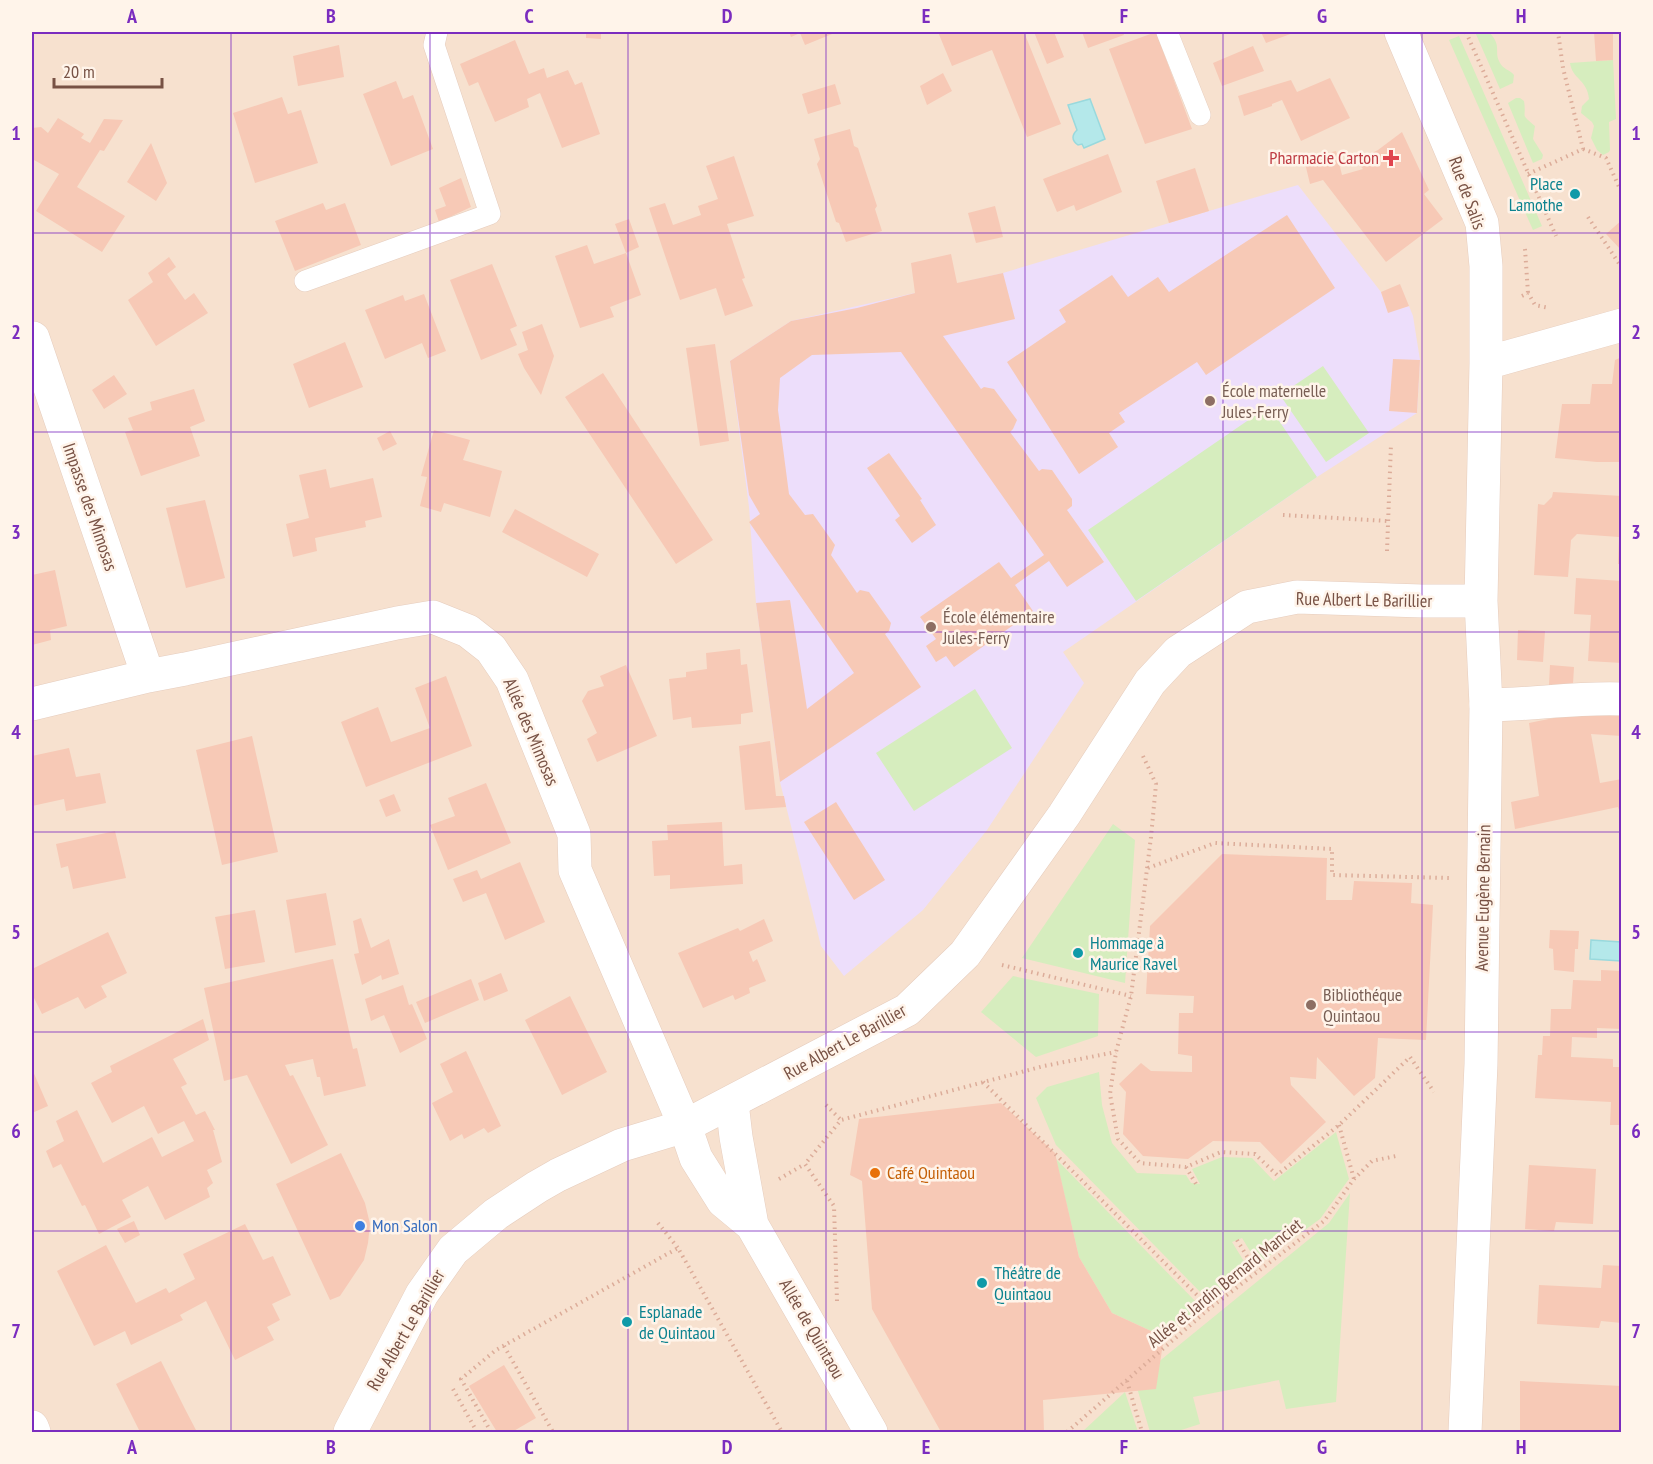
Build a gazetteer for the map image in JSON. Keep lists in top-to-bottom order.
{
  "streets": {
    "street": [
      "Rue de Salis",
      "Impasse des Mimosas",
      "Rue Albert Le Barillier",
      "Allée des Mimosas",
      "Avenue Eugène Bernain",
      "Allée de Quintaou"
    ],
    "path": ["Allée et Jardin Bernard Manciet"]
  },
  "crossings": [
    ["Rue de Salis", "Avenue Eugène Bernain"],
    ["Impasse des Mimosas", "Allée des Mimosas"],
    ["Rue Albert Le Barillier", "Allée des Mimosas"],
    ["Rue Albert Le Barillier", "Avenue Eugène Bernain"],
    ["Rue Albert Le Barillier", "Allée de Quintaou"],
    ["Allée des Mimosas", "Allée de Quintaou"]
  ],
  "places": {
    "health": ["Pharmacie Carton"],
    "other": [
      "Place Lamothe",
      "École maternelle Jules-Ferry",
      "École élémentaire Jules-Ferry",
      "Hommage à Maurice Ravel",
      "Bibliothéque Quintaou",
      "Café Quintaou",
      "Mon Salon",
      "Théâtre de Quintaou",
      "Esplanade de Quintaou"
    ]
  },
  "scale_bar": "20 m",
  "grid": {
    "columns": [
      "A",
      "B",
      "C",
      "D",
      "E",
      "F",
      "G",
      "H"
    ],
    "rows": [
      "1",
      "2",
      "3",
      "4",
      "5",
      "6",
      "7"
    ]
  }
}
